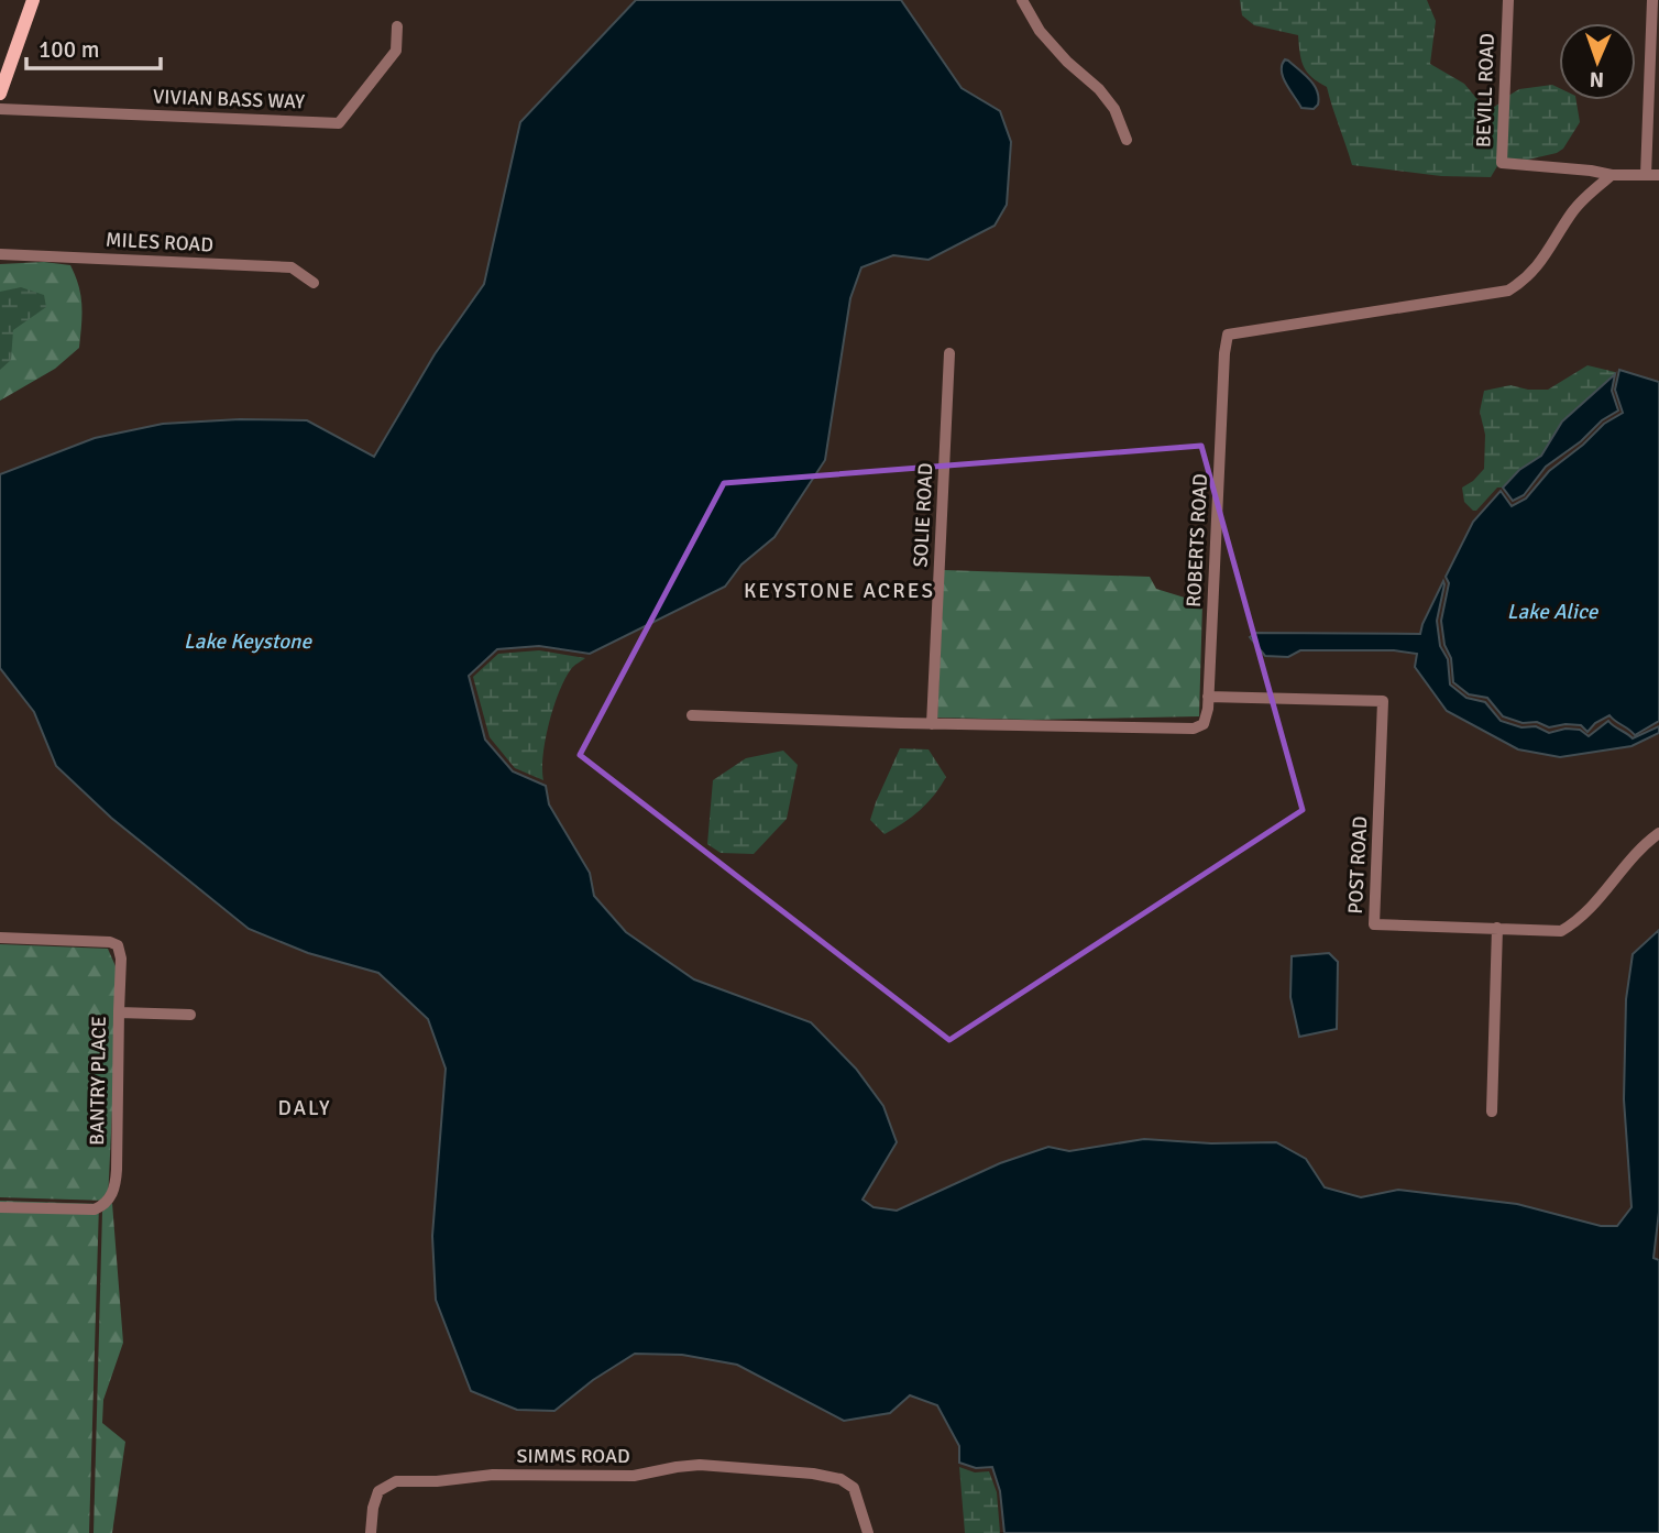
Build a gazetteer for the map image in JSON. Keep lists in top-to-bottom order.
{
  "streets": {
    "street": [
      "BEVILL ROAD",
      "VIVIAN BASS WAY",
      "MILES ROAD",
      "SOLIE ROAD",
      "ROBERTS ROAD",
      "POST ROAD",
      "BANTRY PLACE",
      "SIMMS ROAD"
    ]
  },
  "crossings": [
    ["BEVILL ROAD", "ROBERTS ROAD"],
    ["SOLIE ROAD", "ROBERTS ROAD"],
    ["ROBERTS ROAD", "POST ROAD"]
  ],
  "districts": ["KEYSTONE ACRES", "DALY"],
  "water": ["Lake Alice", "Lake Keystone"],
  "scale_bar": "100 m",
  "north": "bottom"
}
